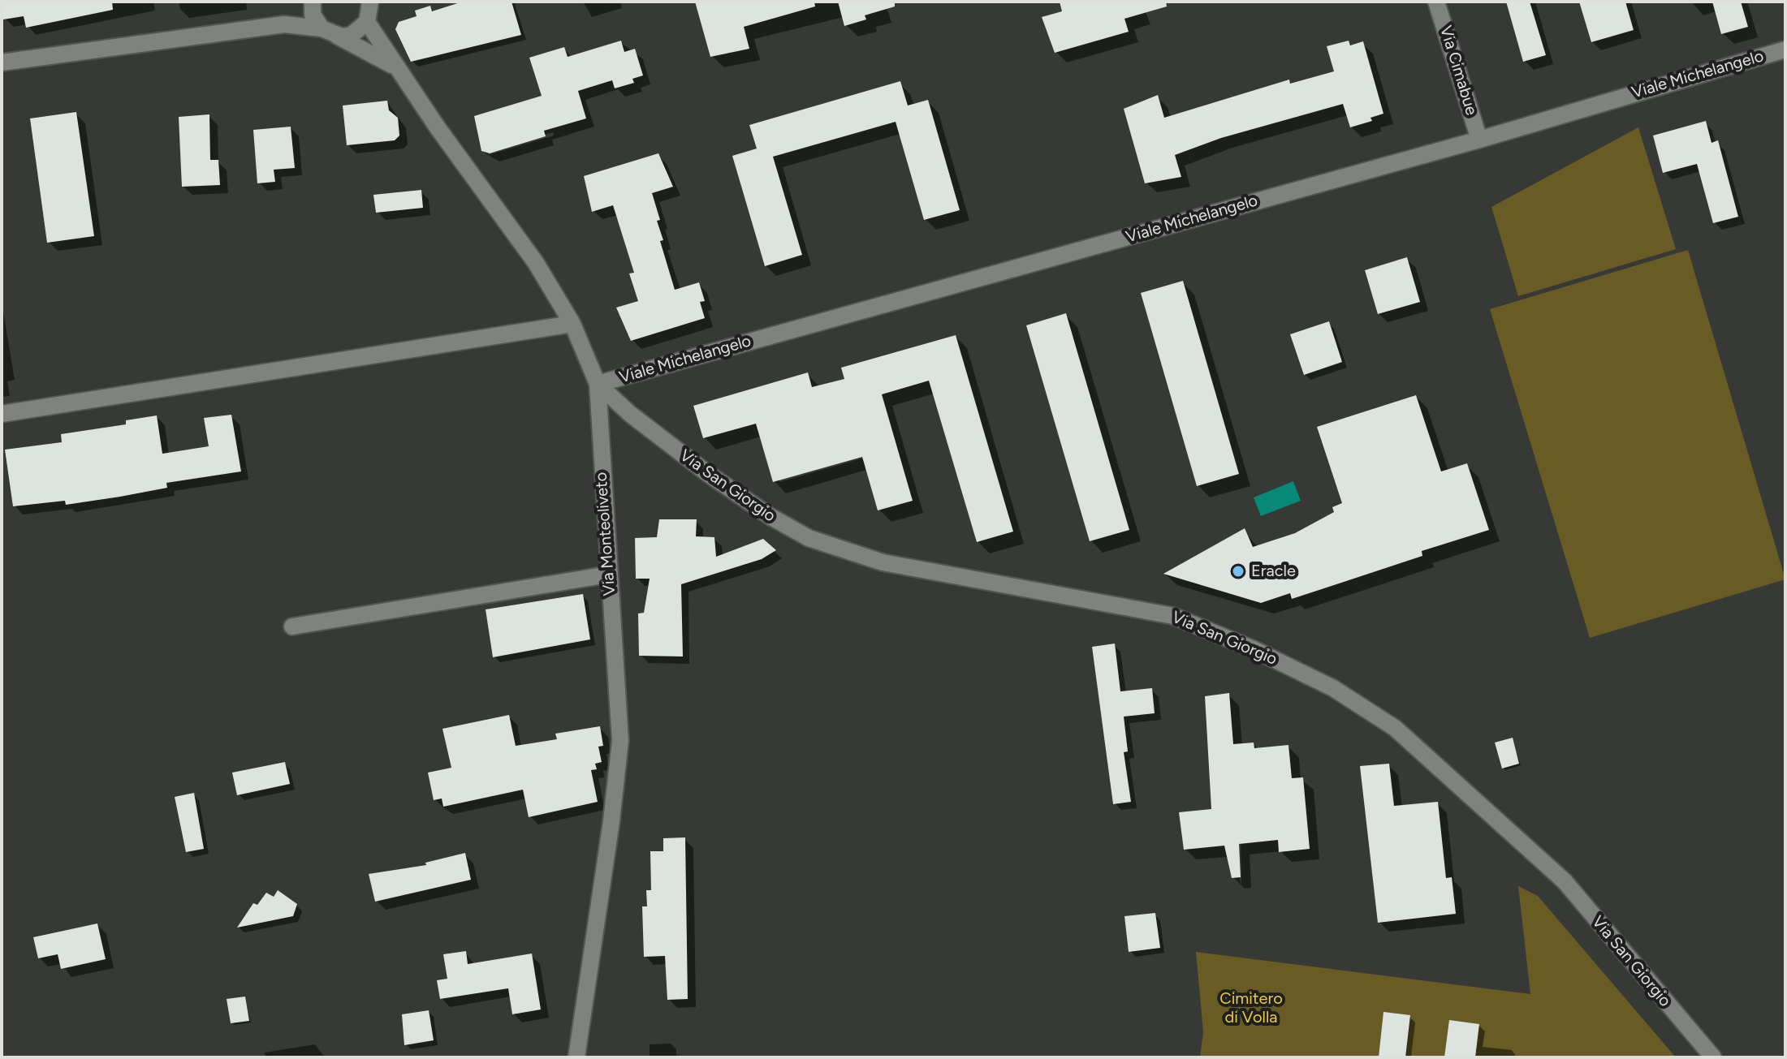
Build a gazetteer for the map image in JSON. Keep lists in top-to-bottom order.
{
  "streets": {
    "street": [
      "Via Cimabue",
      "Viale Michelangelo",
      "Via San Giorgio",
      "Via Monteoliveto"
    ]
  },
  "crossings": [
    ["Via Cimabue", "Viale Michelangelo"],
    ["Viale Michelangelo", "Via San Giorgio"],
    ["Viale Michelangelo", "Via Monteoliveto"],
    ["Via San Giorgio", "Via Monteoliveto"]
  ],
  "parks": ["Cimitero di Volla"],
  "places": ["Eracle"]
}
